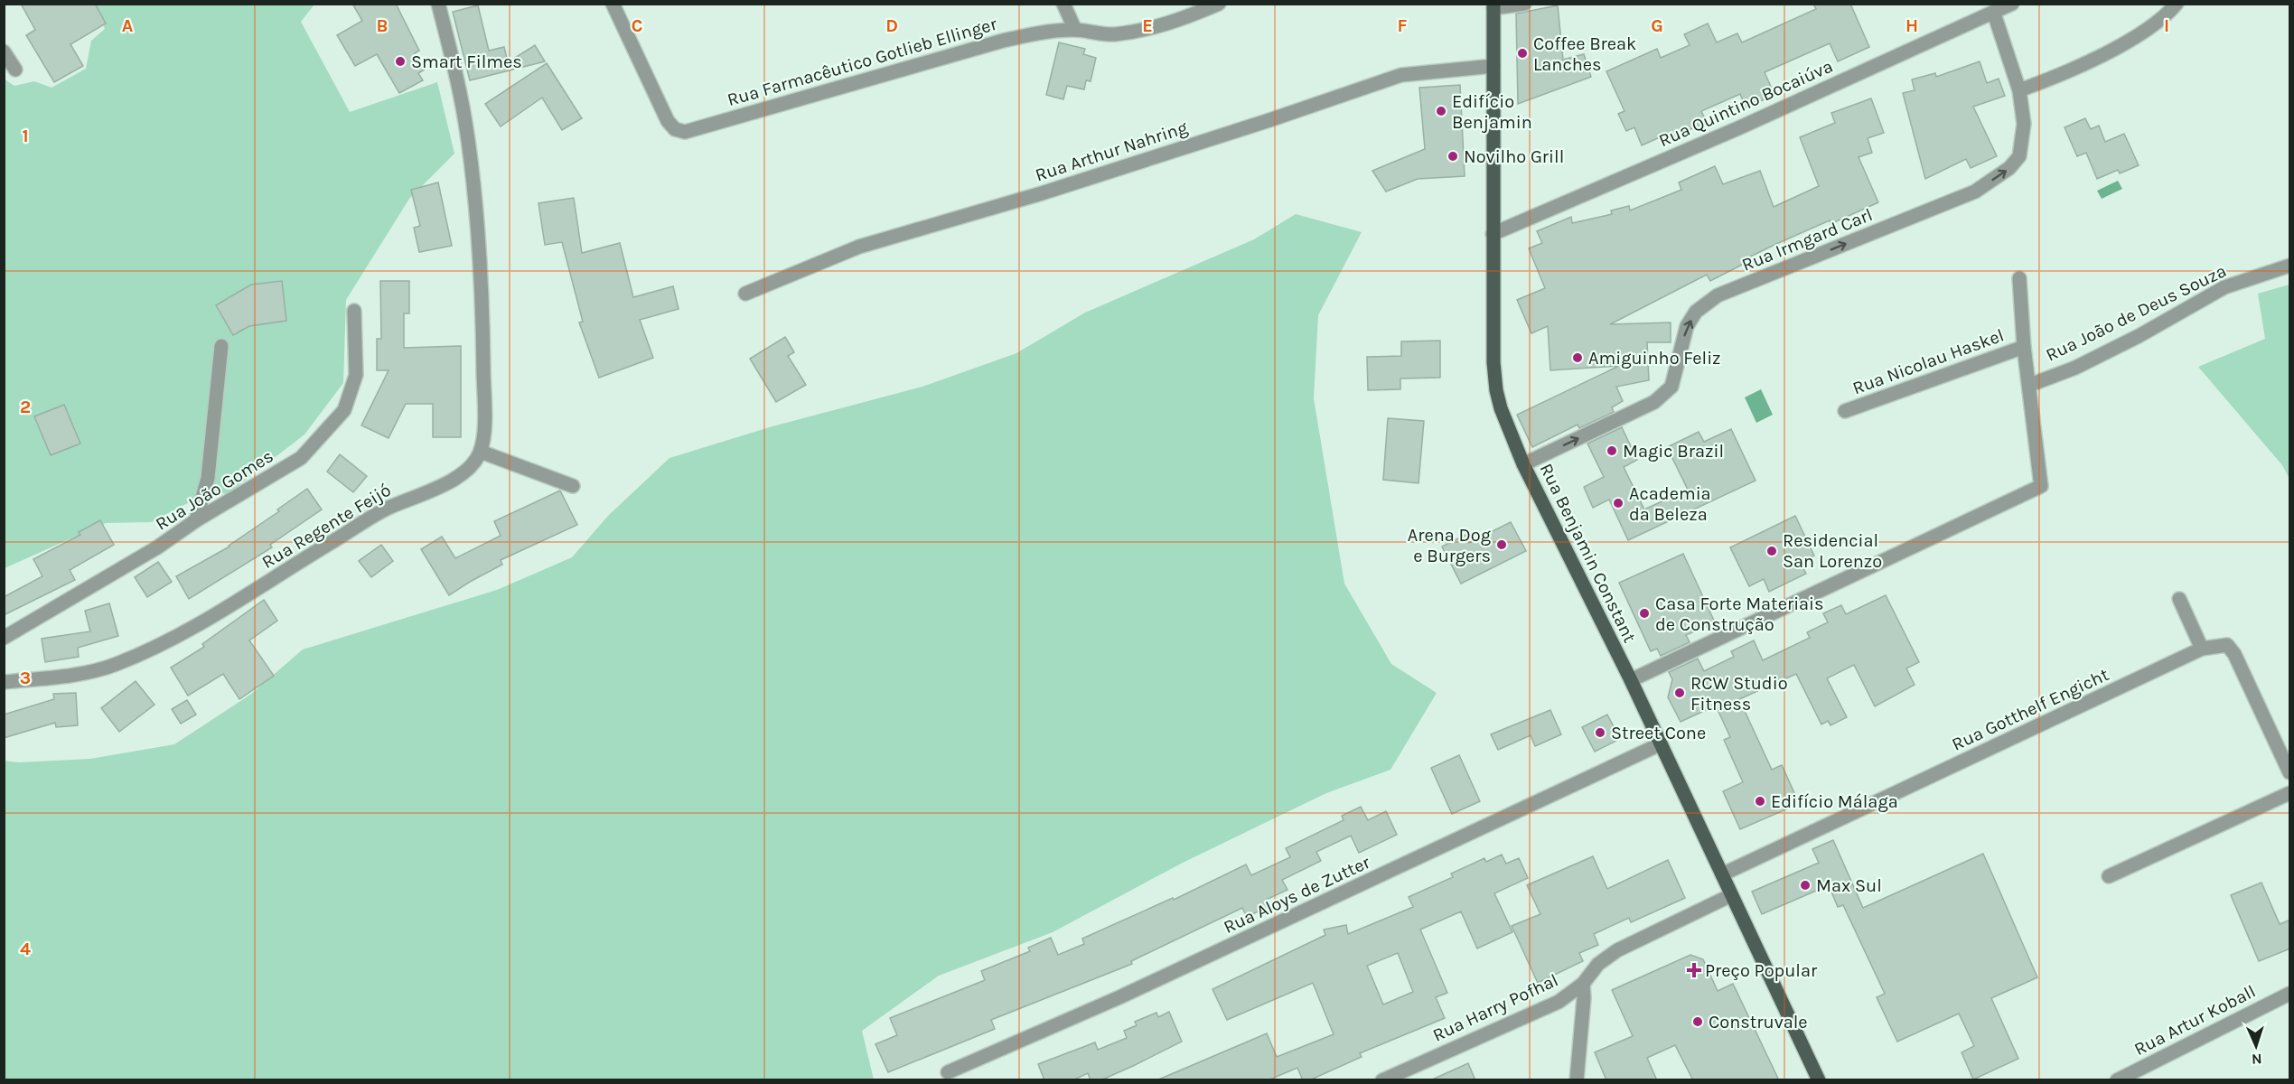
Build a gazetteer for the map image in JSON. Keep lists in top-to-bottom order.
{
  "streets": {
    "main road": ["Rua Benjamin Constant"],
    "street": [
      "Rua Farmacêutico Gotlieb Ellinger",
      "Rua Quintino Bocaiúva",
      "Rua Arthur Nahring",
      "Rua Irmgard Carl",
      "Rua João de Deus Souza",
      "Rua Nicolau Haskel",
      "Rua João Gomes",
      "Rua Regente Feijó",
      "Rua Gotthelf Engicht",
      "Rua Aloys de Zutter",
      "Rua Harry Pofhal",
      "Rua Artur Koball"
    ]
  },
  "crossings": [
    ["Rua Quintino Bocaiúva", "Rua Irmgard Carl"],
    ["Rua Quintino Bocaiúva", "Rua Benjamin Constant"],
    ["Rua Arthur Nahring", "Rua Benjamin Constant"],
    ["Rua Irmgard Carl", "Rua Benjamin Constant"],
    ["Rua Benjamin Constant", "Rua Gotthelf Engicht"],
    ["Rua Benjamin Constant", "Rua Aloys de Zutter"],
    ["Rua Benjamin Constant", "Rua Harry Pofhal"]
  ],
  "one_way": ["Rua Irmgard Carl"],
  "places": {
    "other": [
      "Coffee Break Lanches",
      "Smart Filmes",
      "Edifício Benjamin",
      "Novilho Grill",
      "Amiguinho Feliz",
      "Magic Brazil",
      "Academia da Beleza",
      "Arena Dog e Burgers",
      "Residencial San Lorenzo",
      "Casa Forte Materiais de Construção",
      "RCW Studio Fitness",
      "Street Cone",
      "Edifício Málaga",
      "Max Sul",
      "Construvale"
    ],
    "health": ["Preço Popular"]
  },
  "north": "bottom",
  "grid": {
    "columns": [
      "A",
      "B",
      "C",
      "D",
      "E",
      "F",
      "G",
      "H",
      "I"
    ],
    "rows": [
      "1",
      "2",
      "3",
      "4"
    ]
  }
}
